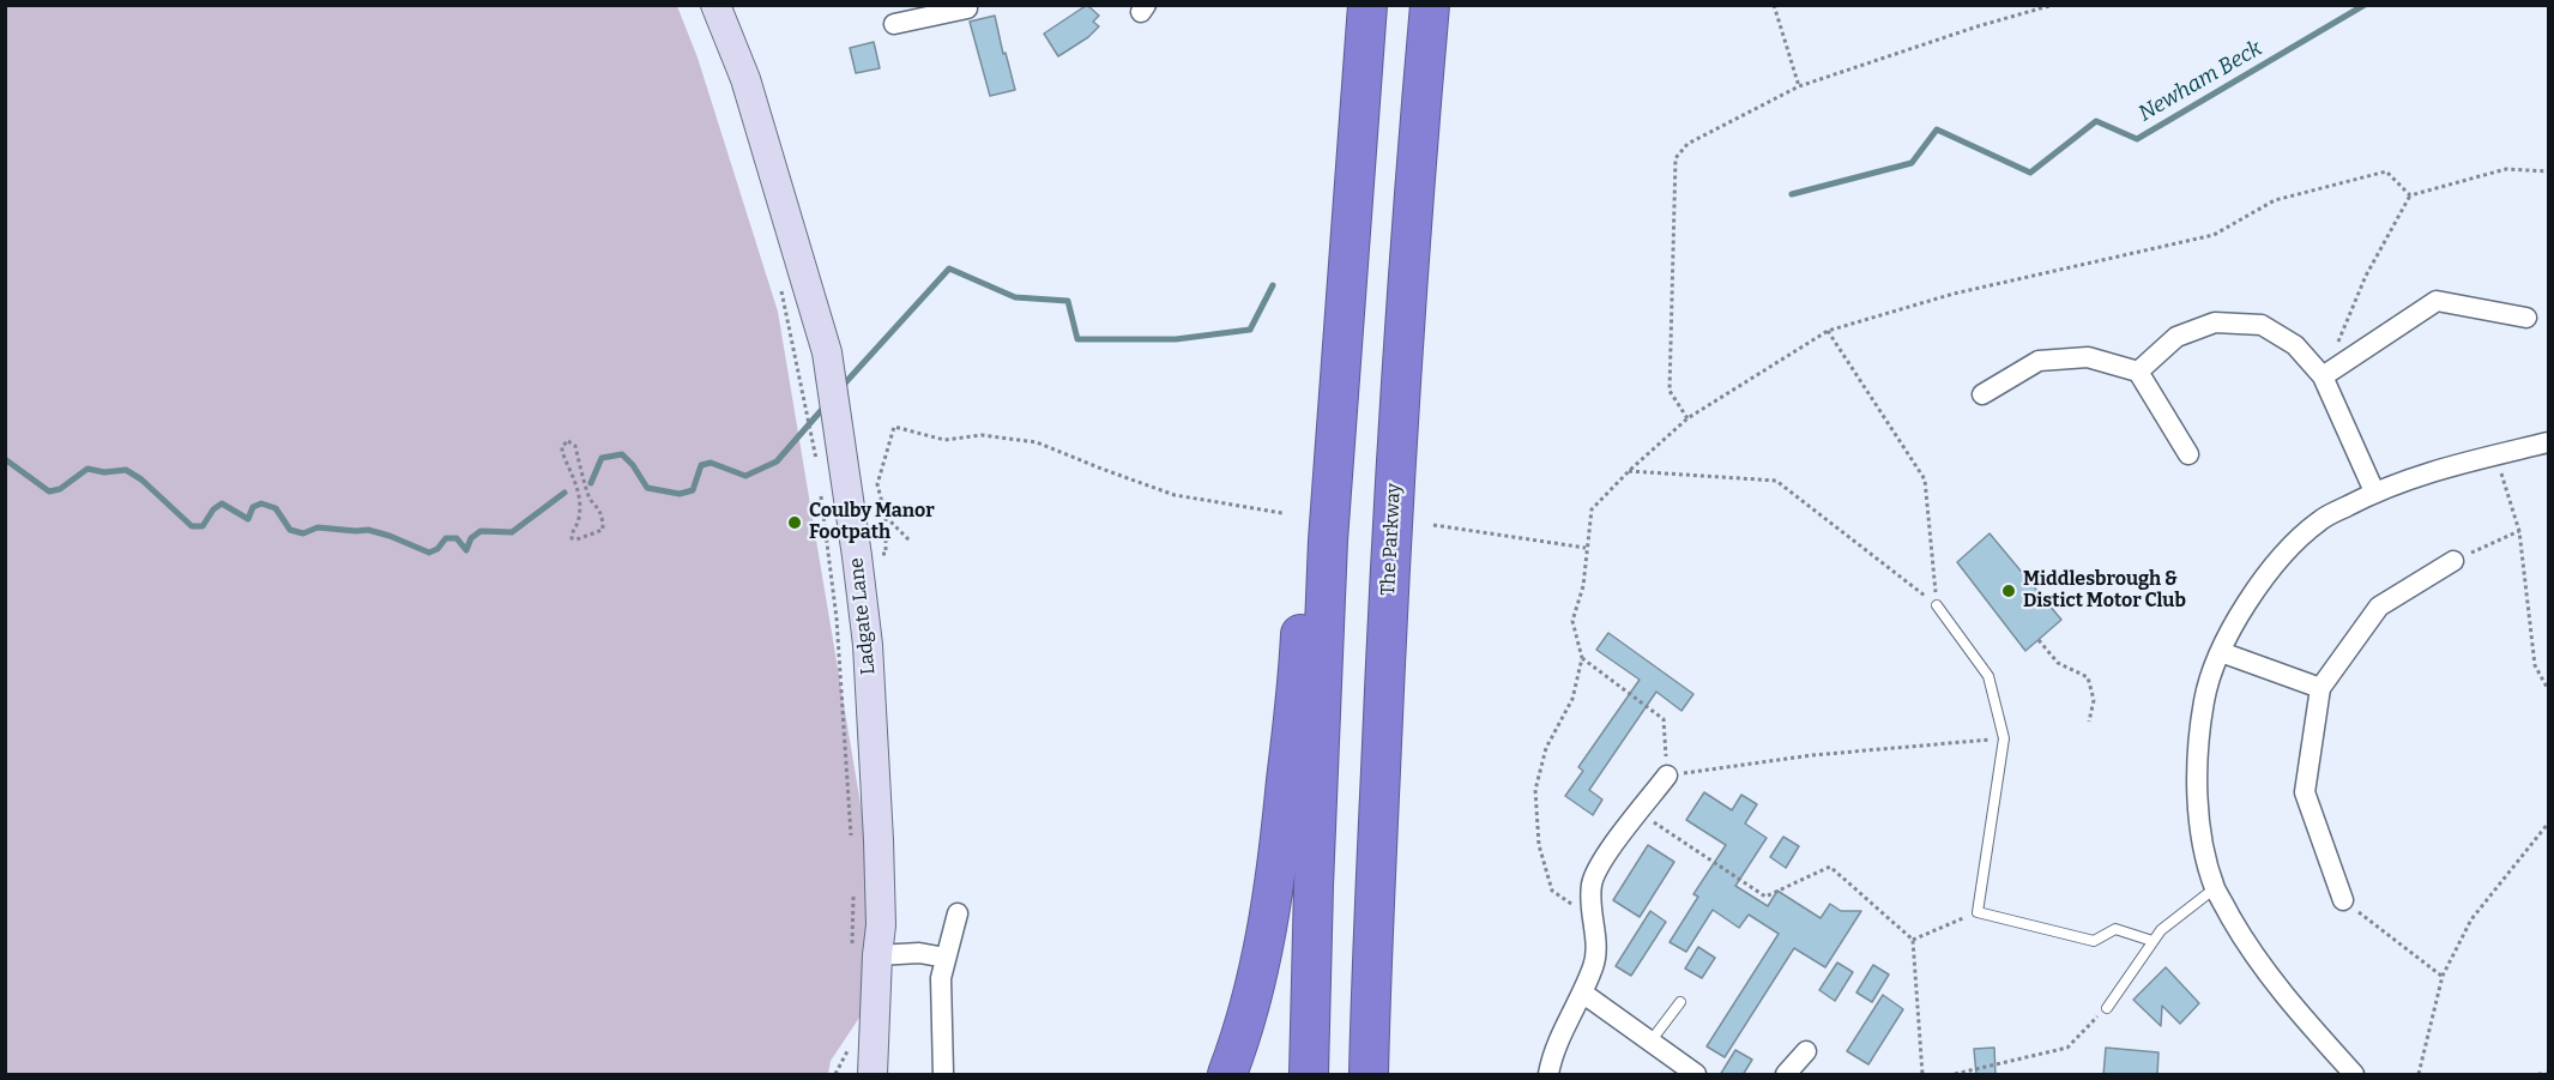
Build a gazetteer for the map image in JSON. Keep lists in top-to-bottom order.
{
  "streets": {
    "highway": ["The Parkway"],
    "main road": ["Ladgate Lane"]
  },
  "water": ["Newham Beck"],
  "places": ["Coulby Manor Footpath", "Middlesbrough & Distict Motor Club"]
}
